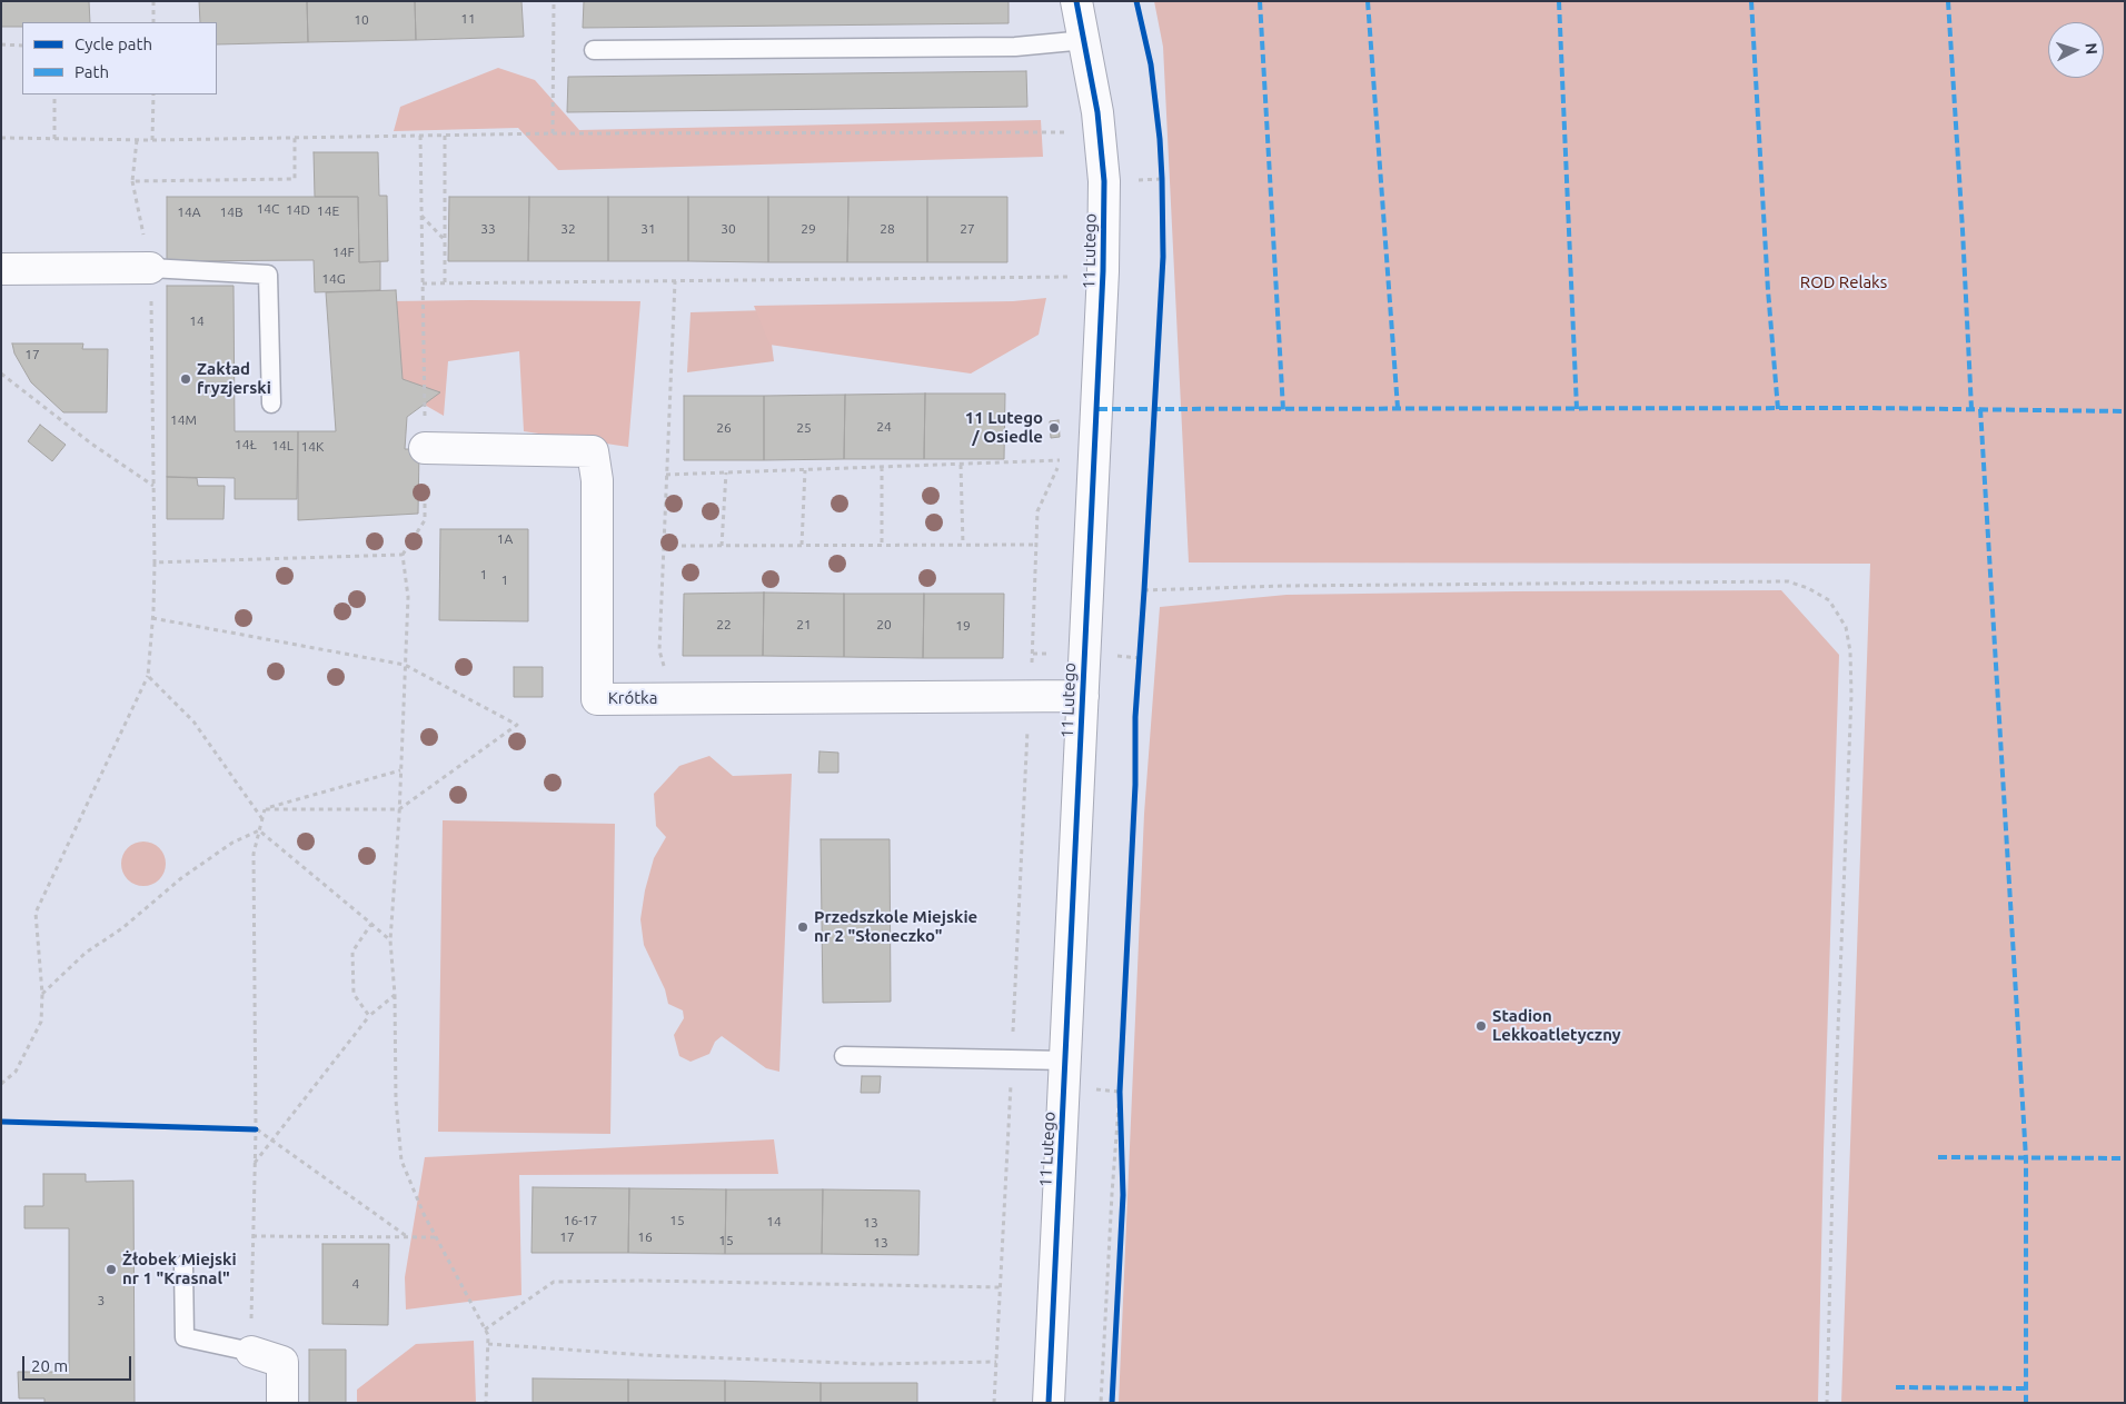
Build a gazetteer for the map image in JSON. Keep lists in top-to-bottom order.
{
  "streets": {
    "street": ["11 Lutego", "Krótka"]
  },
  "crossings": [
    ["11 Lutego", "Krótka"]
  ],
  "parks": ["ROD Relaks"],
  "places": [
    "Zakład fryzjerski",
    "11 Lutego / Osiedle",
    "Przedszkole Miejskie nr 2 \"Słoneczko\"",
    "Stadion Lekkoatletyczny",
    "Żłobek Miejski nr 1 \"Krasnal\""
  ],
  "house_numbers": [
    "11",
    "10",
    "14C",
    "14D",
    "14E",
    "14A",
    "14B",
    "33",
    "32",
    "31",
    "30",
    "29",
    "28",
    "27",
    "14F",
    "14G",
    "14",
    "17",
    "14M",
    "24",
    "26",
    "25",
    "14Ł",
    "14L",
    "14K",
    "1A",
    "1",
    "1",
    "22",
    "21",
    "20",
    "19",
    "16-17",
    "15",
    "14",
    "13",
    "17",
    "16",
    "15",
    "13",
    "4",
    "3"
  ],
  "legend": ["Cycle path", "Path"],
  "scale_bar": "20 m",
  "north": "right"
}
